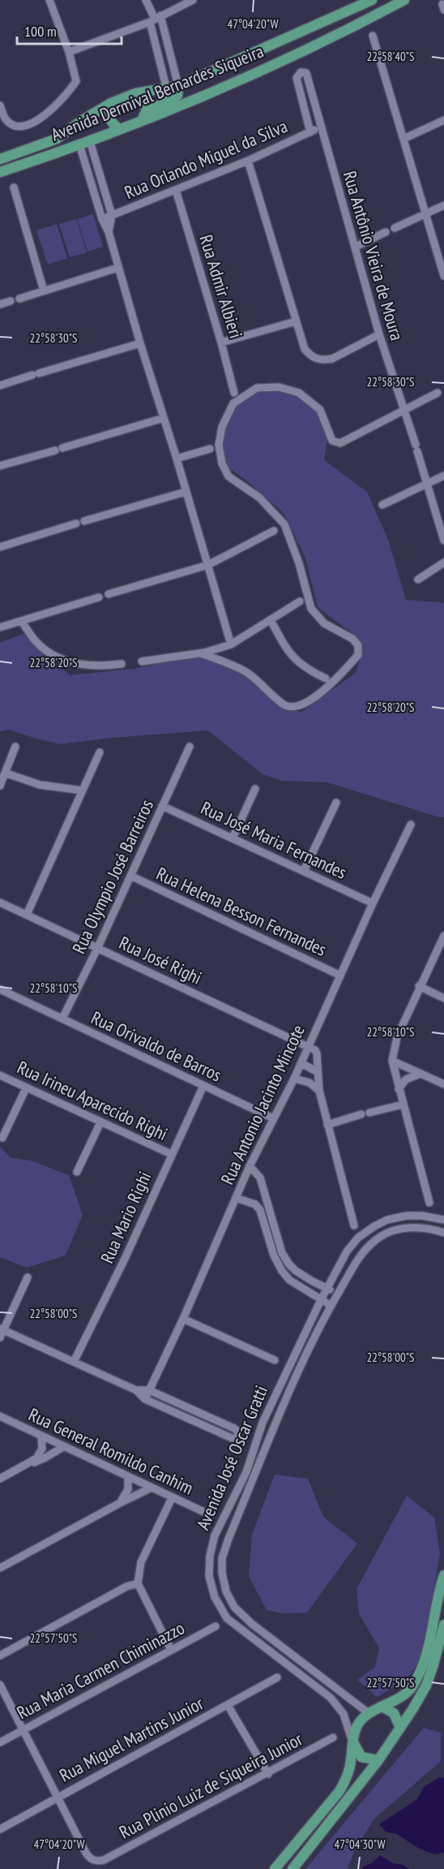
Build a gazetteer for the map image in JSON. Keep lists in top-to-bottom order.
{
  "streets": {
    "main road": ["Avenida Dermival Bernardes Siqueira"],
    "street": [
      "Rua Orlando Miguel da Silva",
      "Rua Antônio Vieira de Moura",
      "Rua Admir Albieri",
      "Rua José Maria Fernandes",
      "Rua Olympio José Barreiros",
      "Rua Helena Besson Fernandes",
      "Rua José Righi",
      "Rua Orivaldo de Barros",
      "Rua Irineu Aparecido Righi",
      "Rua Antonio Jacinto Mincote",
      "Rua Mario Righi",
      "Rua General Romildo Canhim",
      "Avenida José Oscar Gratti",
      "Rua Maria Carmen Chiminazzo",
      "Rua Miguel Martins Junior",
      "Rua Plinio Luiz de Siqueira Junior"
    ]
  },
  "crossings": [
    ["Rua Orlando Miguel da Silva", "Rua Antônio Vieira de Moura"],
    ["Rua Orlando Miguel da Silva", "Rua Admir Albieri"],
    ["Rua José Maria Fernandes", "Rua Olympio José Barreiros"],
    ["Rua José Maria Fernandes", "Rua Antonio Jacinto Mincote"],
    ["Rua Olympio José Barreiros", "Rua Helena Besson Fernandes"],
    ["Rua Olympio José Barreiros", "Rua José Righi"],
    ["Rua Olympio José Barreiros", "Rua Orivaldo de Barros"],
    ["Rua Helena Besson Fernandes", "Rua Antonio Jacinto Mincote"],
    ["Rua José Righi", "Rua Antonio Jacinto Mincote"],
    ["Rua Orivaldo de Barros", "Rua Antonio Jacinto Mincote"],
    ["Rua Orivaldo de Barros", "Rua Mario Righi"],
    ["Rua Irineu Aparecido Righi", "Rua Mario Righi"],
    ["Rua Miguel Martins Junior", "Rua Plinio Luiz de Siqueira Junior"]
  ],
  "scale_bar": "100 m",
  "coordinates": [
    "47°04'20\"W",
    "22°58'40\"S",
    "22°58'30\"S",
    "22°58'20\"S",
    "22°58'10\"S",
    "22°58'00\"S",
    "22°57'50\"S",
    "47°04'30\"W"
  ]
}
